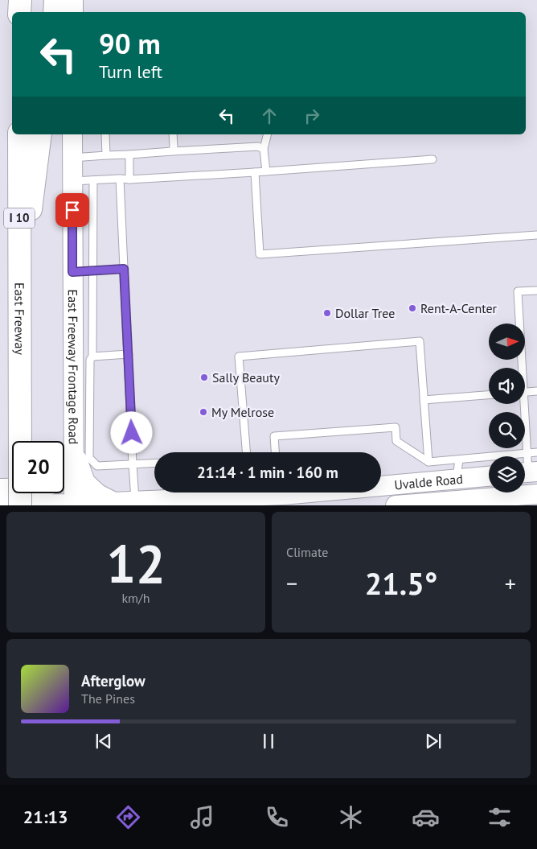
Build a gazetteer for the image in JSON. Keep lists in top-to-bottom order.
{
  "streets": {
    "highway": ["I 10", "East Freeway"],
    "main road": ["East Freeway Frontage Road", "Uvalde Road"]
  },
  "crossings": [
    ["East Freeway Frontage Road", "Uvalde Road"]
  ],
  "places": [
    "Rent-A-Center",
    "Dollar Tree",
    "Sally Beauty",
    "My Melrose"
  ],
  "north": "right",
  "page": {
    "turn": ["90 m", "Turn left"],
    "limit": "20",
    "trip": "21:14 · 1 min · 160 m",
    "tile": [
      ["12", "km/h"],
      "Climate"
    ],
    "heat": ["−", "21.5°", "+"],
    "song": ["Afterglow", "The Pines"],
    "tabs": "21:13"
  }
}
